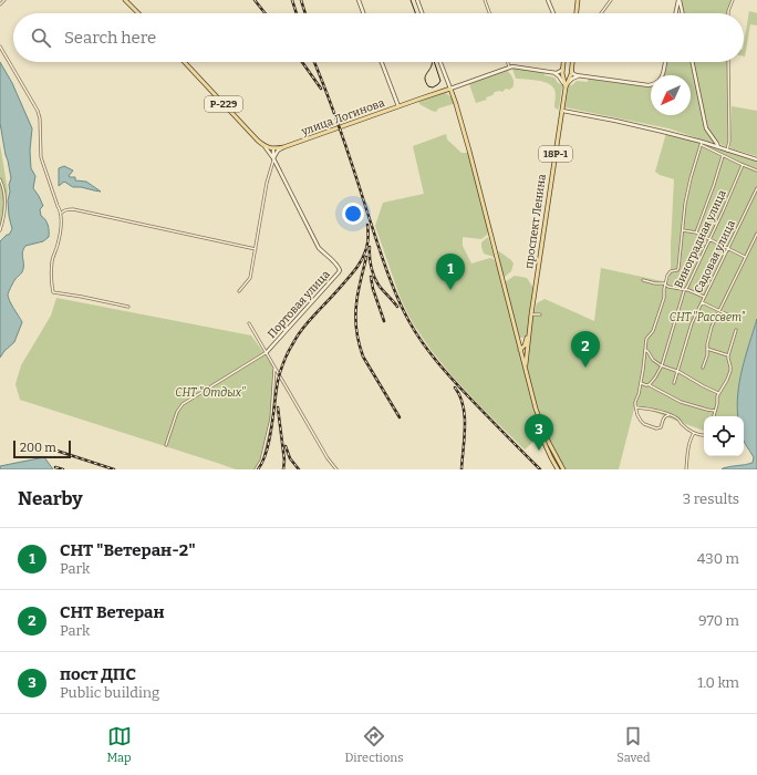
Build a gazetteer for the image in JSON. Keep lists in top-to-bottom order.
{
  "streets": {
    "main road": [
      "Р-229",
      "улица Логинова",
      "18Р-1",
      "проспект Ленина"
    ],
    "street": ["Виноградная улица", "Садовая улица", "Портовая улица"]
  },
  "crossings": [
    ["Р-229", "улица Логинова"],
    ["Р-229", "Портовая улица"],
    ["улица Логинова", "проспект Ленина"],
    ["улица Логинова", "Портовая улица"]
  ],
  "parks": ["СНТ \"Рассвет\"", "СНТ \"Отдых\""],
  "scale_bar": "200 m",
  "north": "bottom left",
  "page": {
    "search": "Search here",
    "pins": ["1", "2", "3"],
    "scale": "200 m",
    "heading": ["Nearby", "3 results"],
    "list": [
      {
        "mark": "1",
        "name": "СНТ \"Ветеран-2\"",
        "note": "Park",
        "value": "430 m"
      },
      {
        "mark": "2",
        "name": "СНТ Ветеран",
        "note": "Park",
        "value": "970 m"
      },
      {
        "mark": "3",
        "name": "пост ДПС",
        "note": "Public building",
        "value": "1.0 km"
      }
    ],
    "nav": ["Map", "Directions", "Saved"]
  }
}
